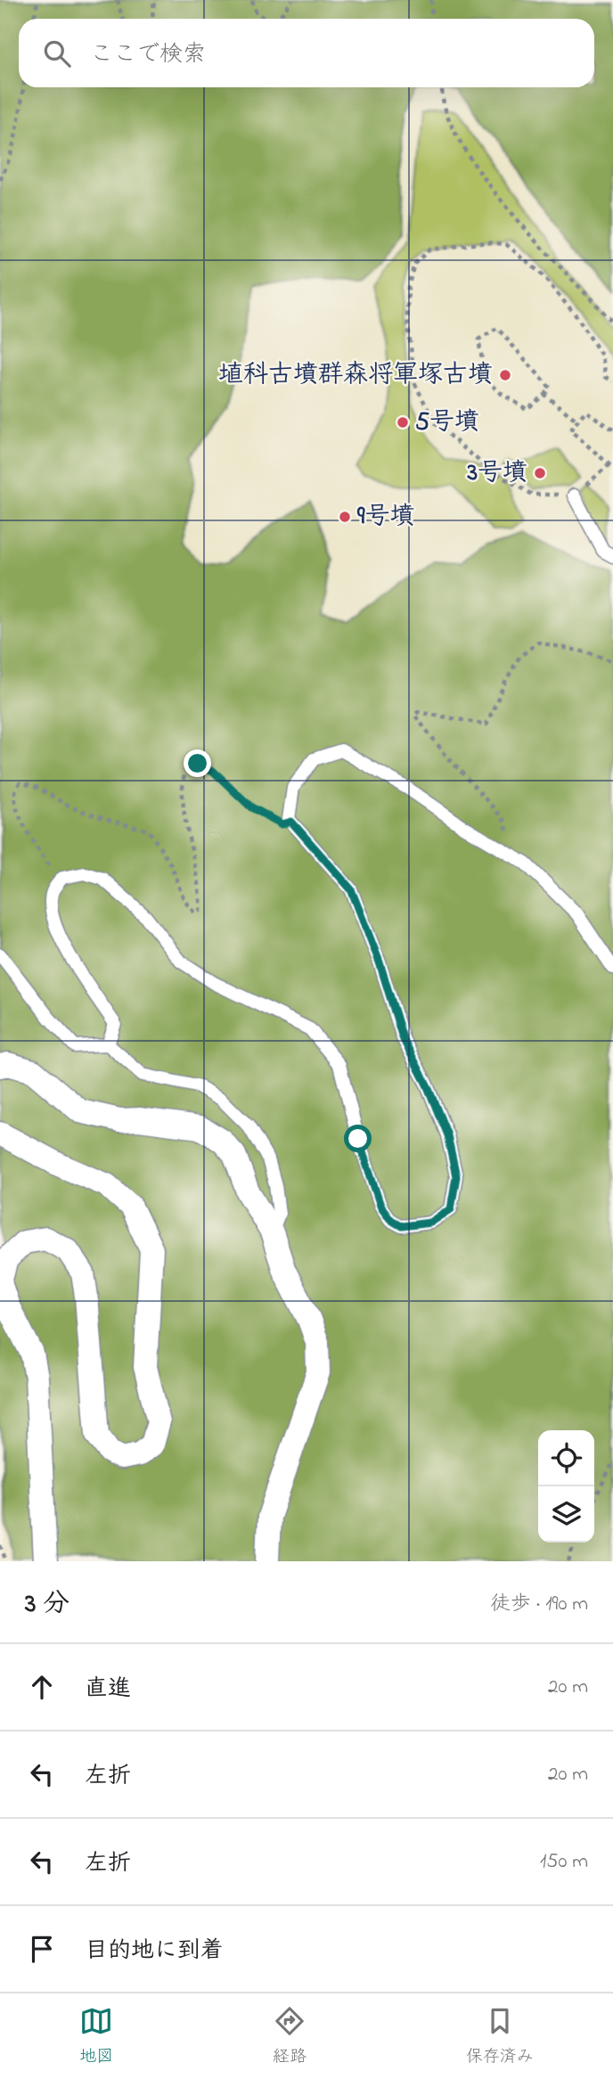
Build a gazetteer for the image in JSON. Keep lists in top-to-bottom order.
{
  "places": [
    "埴科古墳群森将軍塚古墳",
    "5号墳",
    "3号墳",
    "9号墳"
  ],
  "page": {
    "search": "ここで検索",
    "heading": ["3 分", "徒歩 · 190 m"],
    "list": [
      ["直進", "20 m"],
      ["左折", "20 m"],
      ["左折", "150 m"],
      "目的地に到着"
    ],
    "nav": ["地図", "経路", "保存済み"]
  }
}
